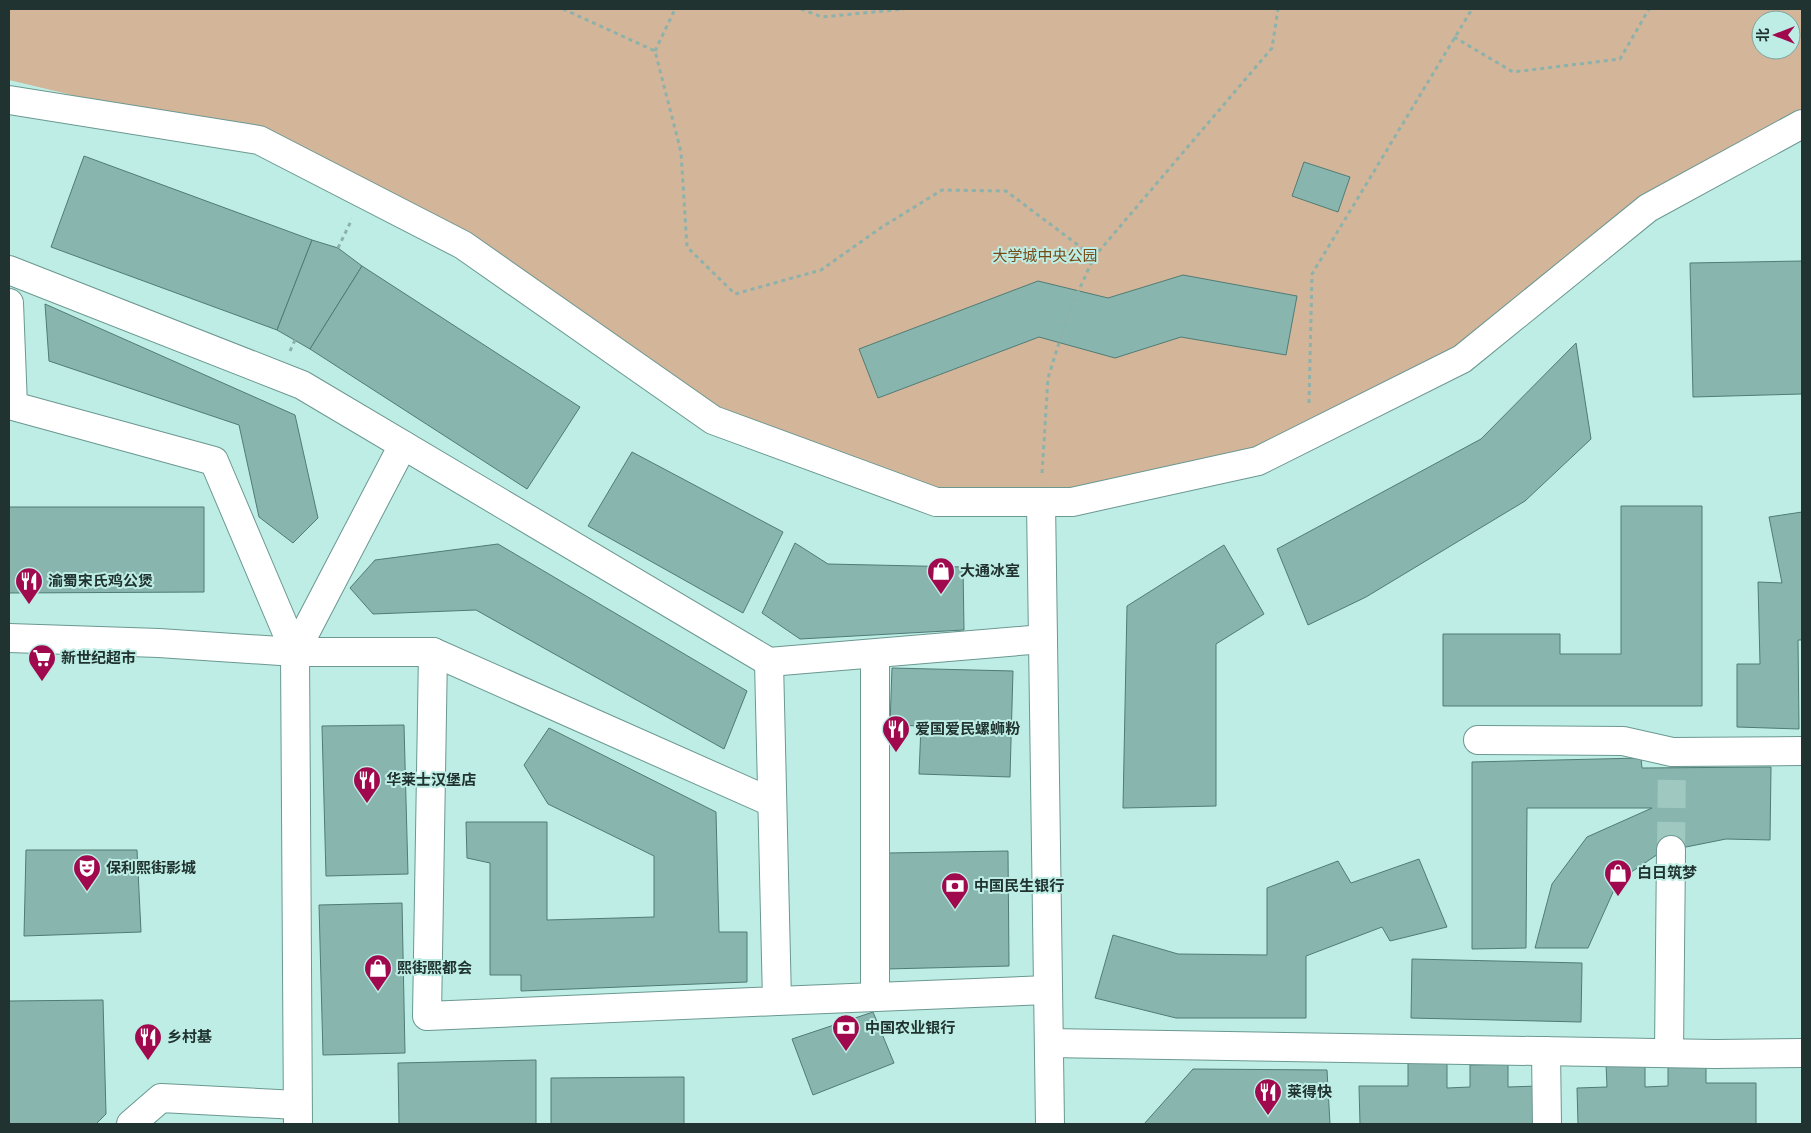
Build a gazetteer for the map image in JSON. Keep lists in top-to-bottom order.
{
  "parks": ["大学城中央公园"],
  "places": {
    "shop": ["大通冰室", "白日筑梦", "熙街熙都会"],
    "restaurant": [
      "渝蜀宋氏鸡公煲",
      "爱国爱民螺蛳粉",
      "华莱士汉堡店",
      "乡村基",
      "莱得快"
    ],
    "supermarket": ["新世纪超市"],
    "theatre": ["保利熙街影城"],
    "bank": ["中国民生银行", "中国农业银行"]
  },
  "north": "left"
}
